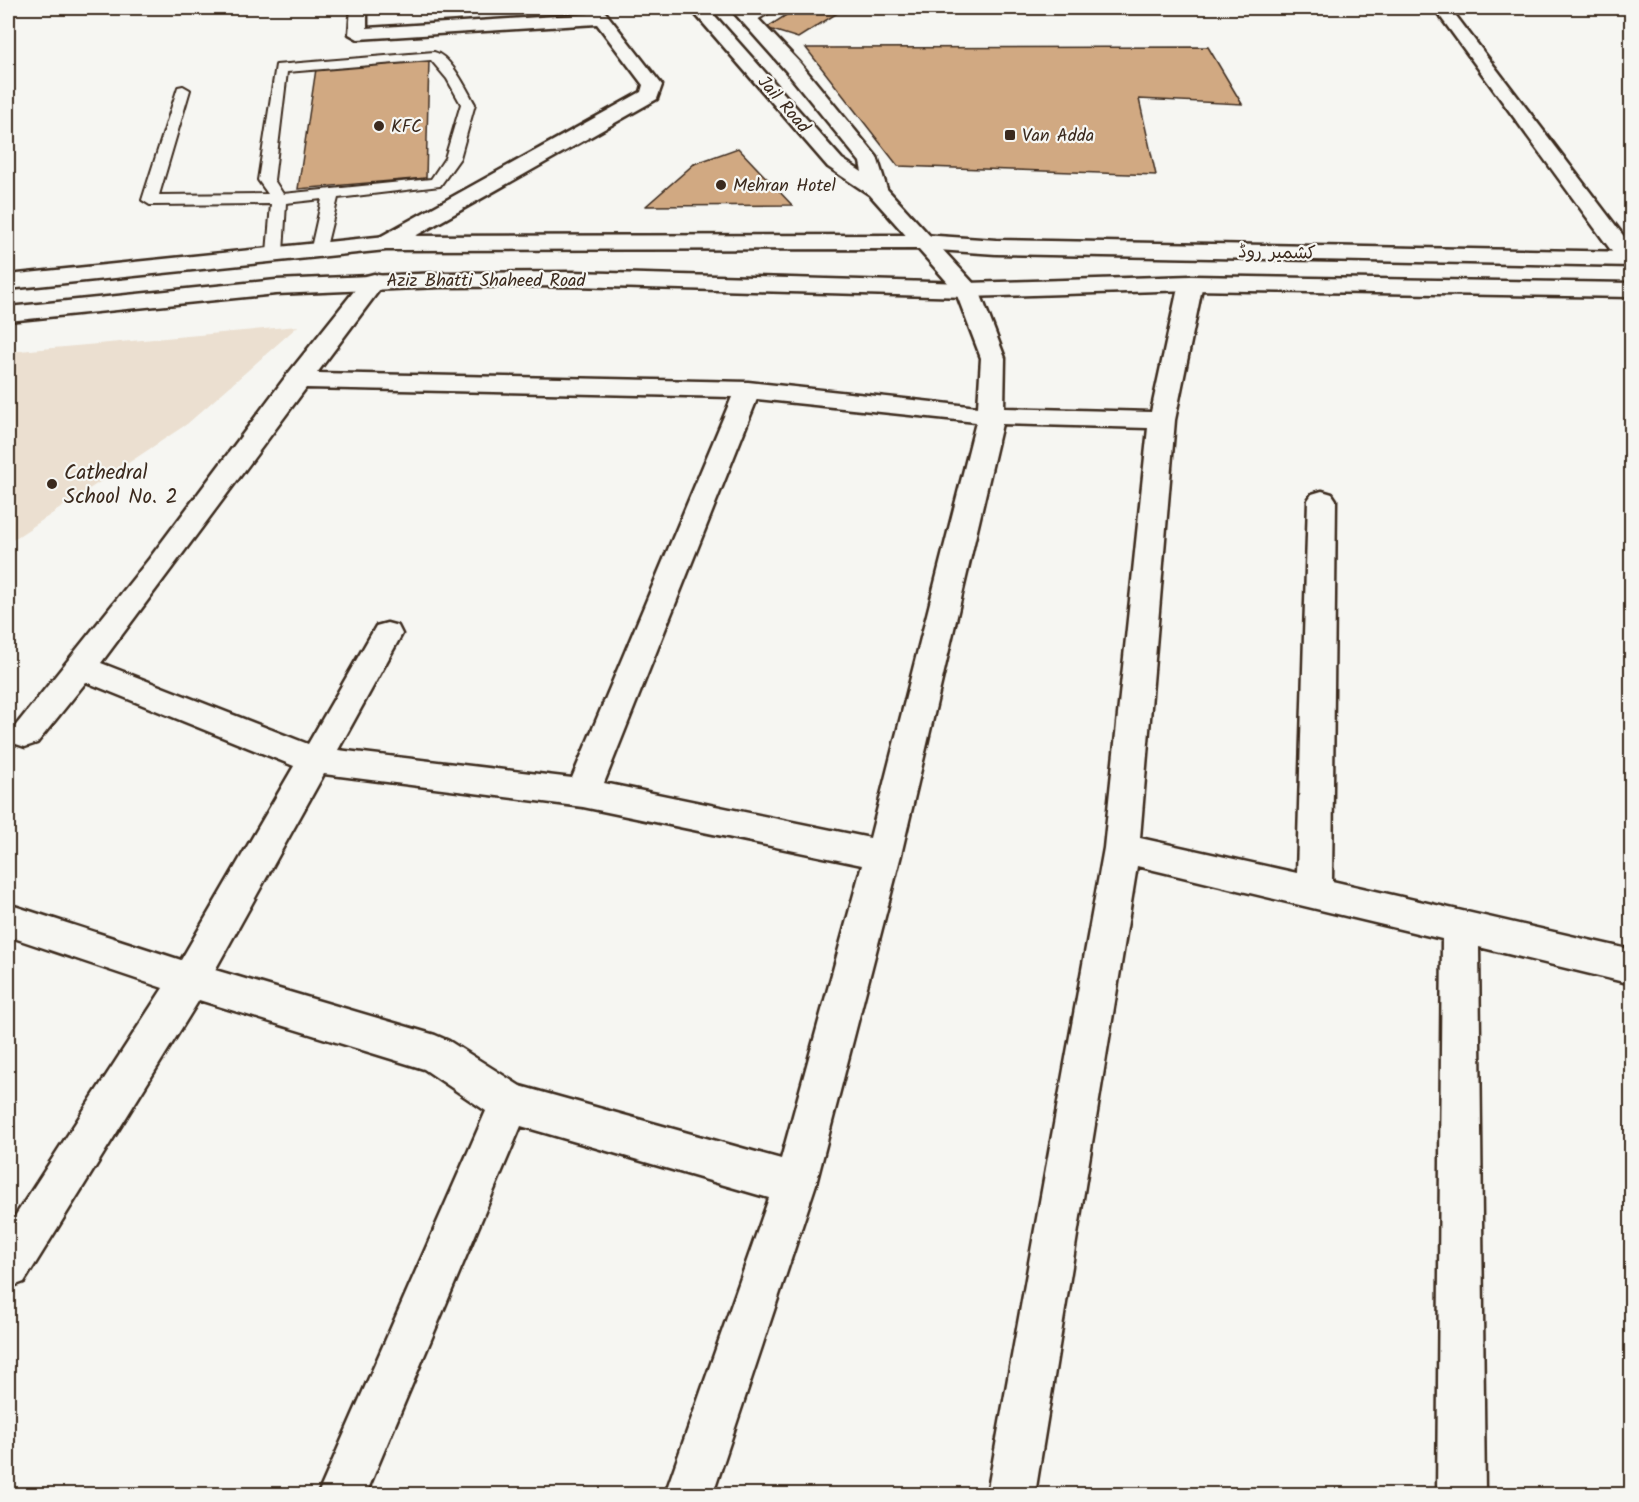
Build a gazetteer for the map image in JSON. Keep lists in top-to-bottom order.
{
  "streets": {
    "street": ["Jail Road", "کشمیر روڈ", "Aziz Bhatti Shaheed Road"]
  },
  "crossings": [
    ["Jail Road", "کشمیر روڈ"],
    ["Jail Road", "Aziz Bhatti Shaheed Road"],
    ["کشمیر روڈ", "Aziz Bhatti Shaheed Road"]
  ],
  "places": {
    "other": ["KFC", "Mehran Hotel", "Cathedral School No. 2"],
    "transit": ["Van Adda"]
  }
}
